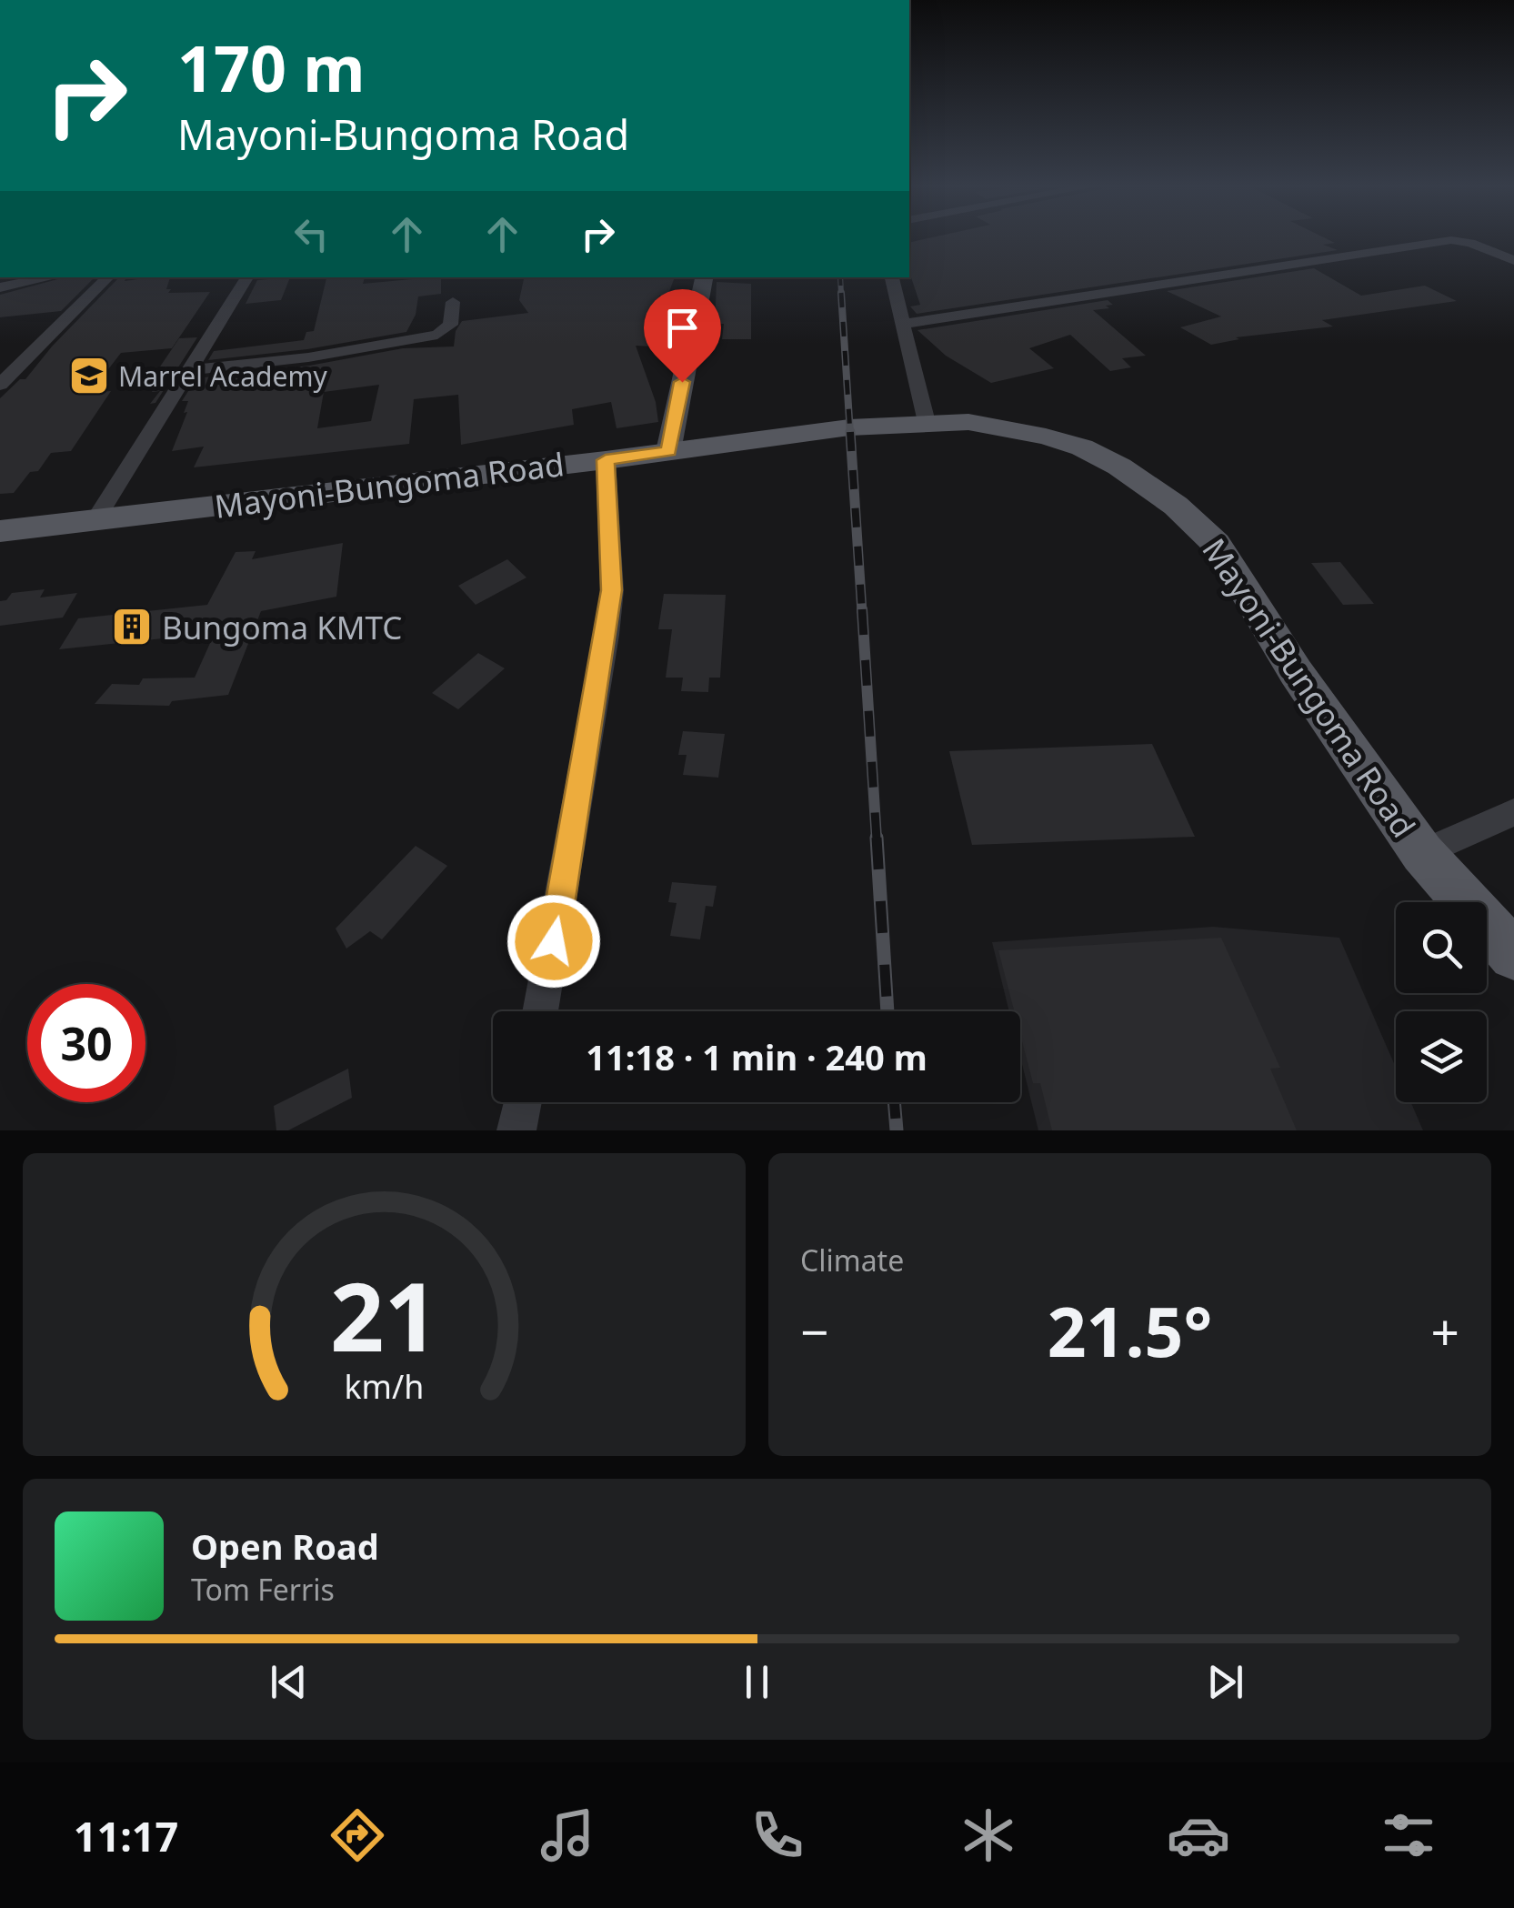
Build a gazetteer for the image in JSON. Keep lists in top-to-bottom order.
{
  "streets": {
    "main road": ["Mayoni-Bungoma Road"]
  },
  "places": {
    "school or university": ["Marrel Academy"],
    "building": ["Bungoma KMTC"]
  },
  "page": {
    "turn": ["170 m", "Mayoni-Bungoma Road"],
    "limit": "30",
    "trip": "11:18 · 1 min · 240 m",
    "tile": "Climate",
    "heat": ["−", "21.5°", "+"],
    "song": ["Open Road", "Tom Ferris"],
    "tabs": "11:17",
    "gauge": ["21", "km/h"]
  }
}
